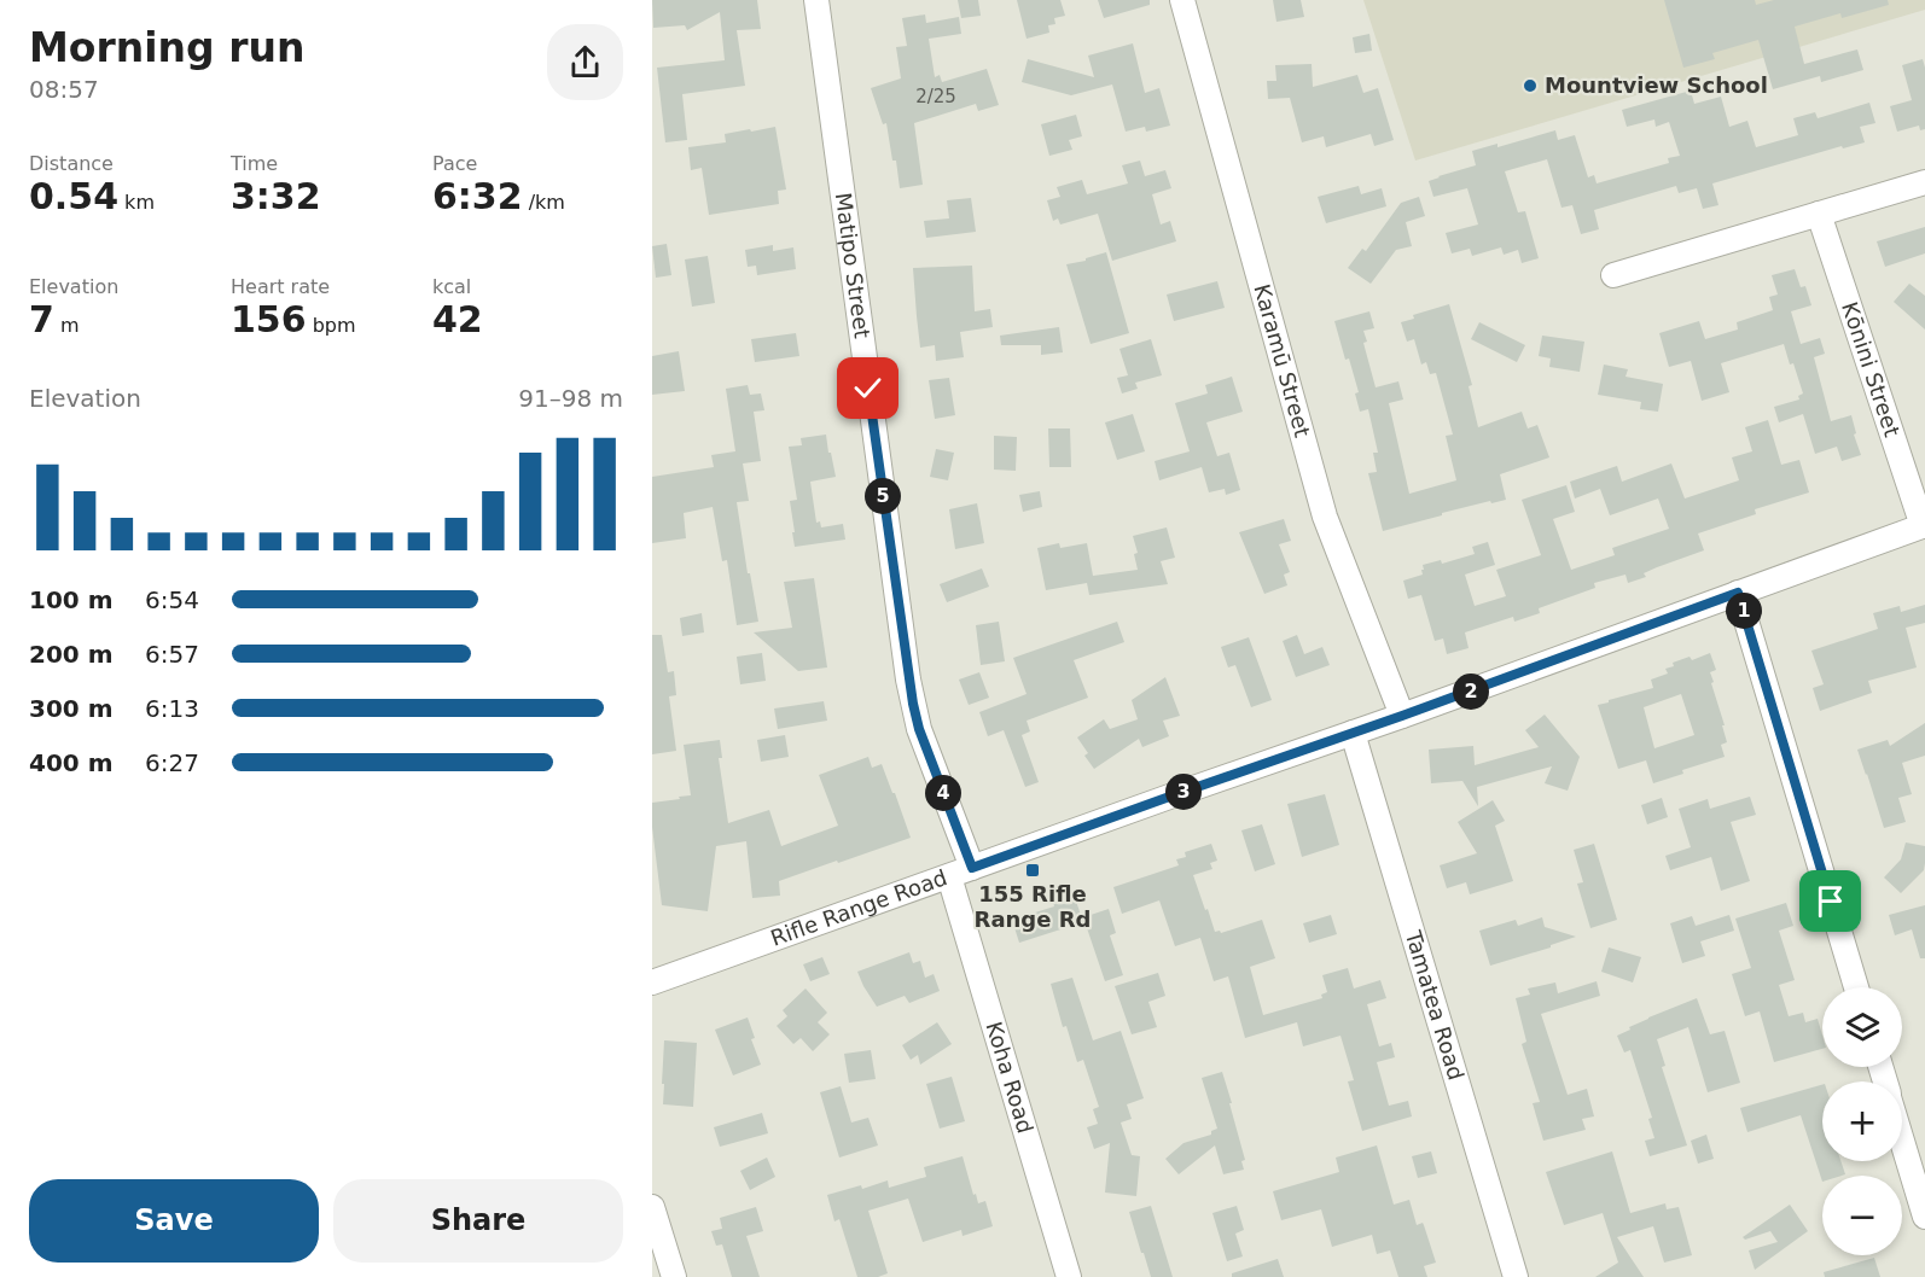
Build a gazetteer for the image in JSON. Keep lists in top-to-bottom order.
{
  "streets": {
    "street": [
      "Matipo Street",
      "Karamū Street",
      "Kōnini Street",
      "Rifle Range Road",
      "Tamatea Road",
      "Koha Road"
    ]
  },
  "crossings": [
    ["Matipo Street", "Rifle Range Road"],
    ["Karamū Street", "Rifle Range Road"],
    ["Kōnini Street", "Rifle Range Road"],
    ["Rifle Range Road", "Tamatea Road"],
    ["Rifle Range Road", "Koha Road"]
  ],
  "places": {
    "other": ["Mountview School"],
    "transit": ["155 Rifle Range Rd"]
  },
  "house_numbers": ["2/25"],
  "page": {
    "heading": ["Morning run", "08:57"],
    "stats": [
      ["Distance", "0.54 km"],
      ["Time", "3:32"],
      ["Pace", "6:32 /km"],
      ["Elevation", "7 m"],
      ["Heart rate", "156 bpm"],
      ["kcal", "42"]
    ],
    "chart": ["Elevation", "91–98 m"],
    "pins": [
      "5",
      "1",
      "2",
      "3",
      "4"
    ],
    "list": [
      {
        "name": "100 m",
        "note": "6:54"
      },
      {
        "name": "200 m",
        "note": "6:57"
      },
      {
        "name": "300 m",
        "note": "6:13"
      },
      {
        "name": "400 m",
        "note": "6:27"
      }
    ],
    "map_buttons": ["+", "−"],
    "buttons": ["Save", "Share"]
  }
}
